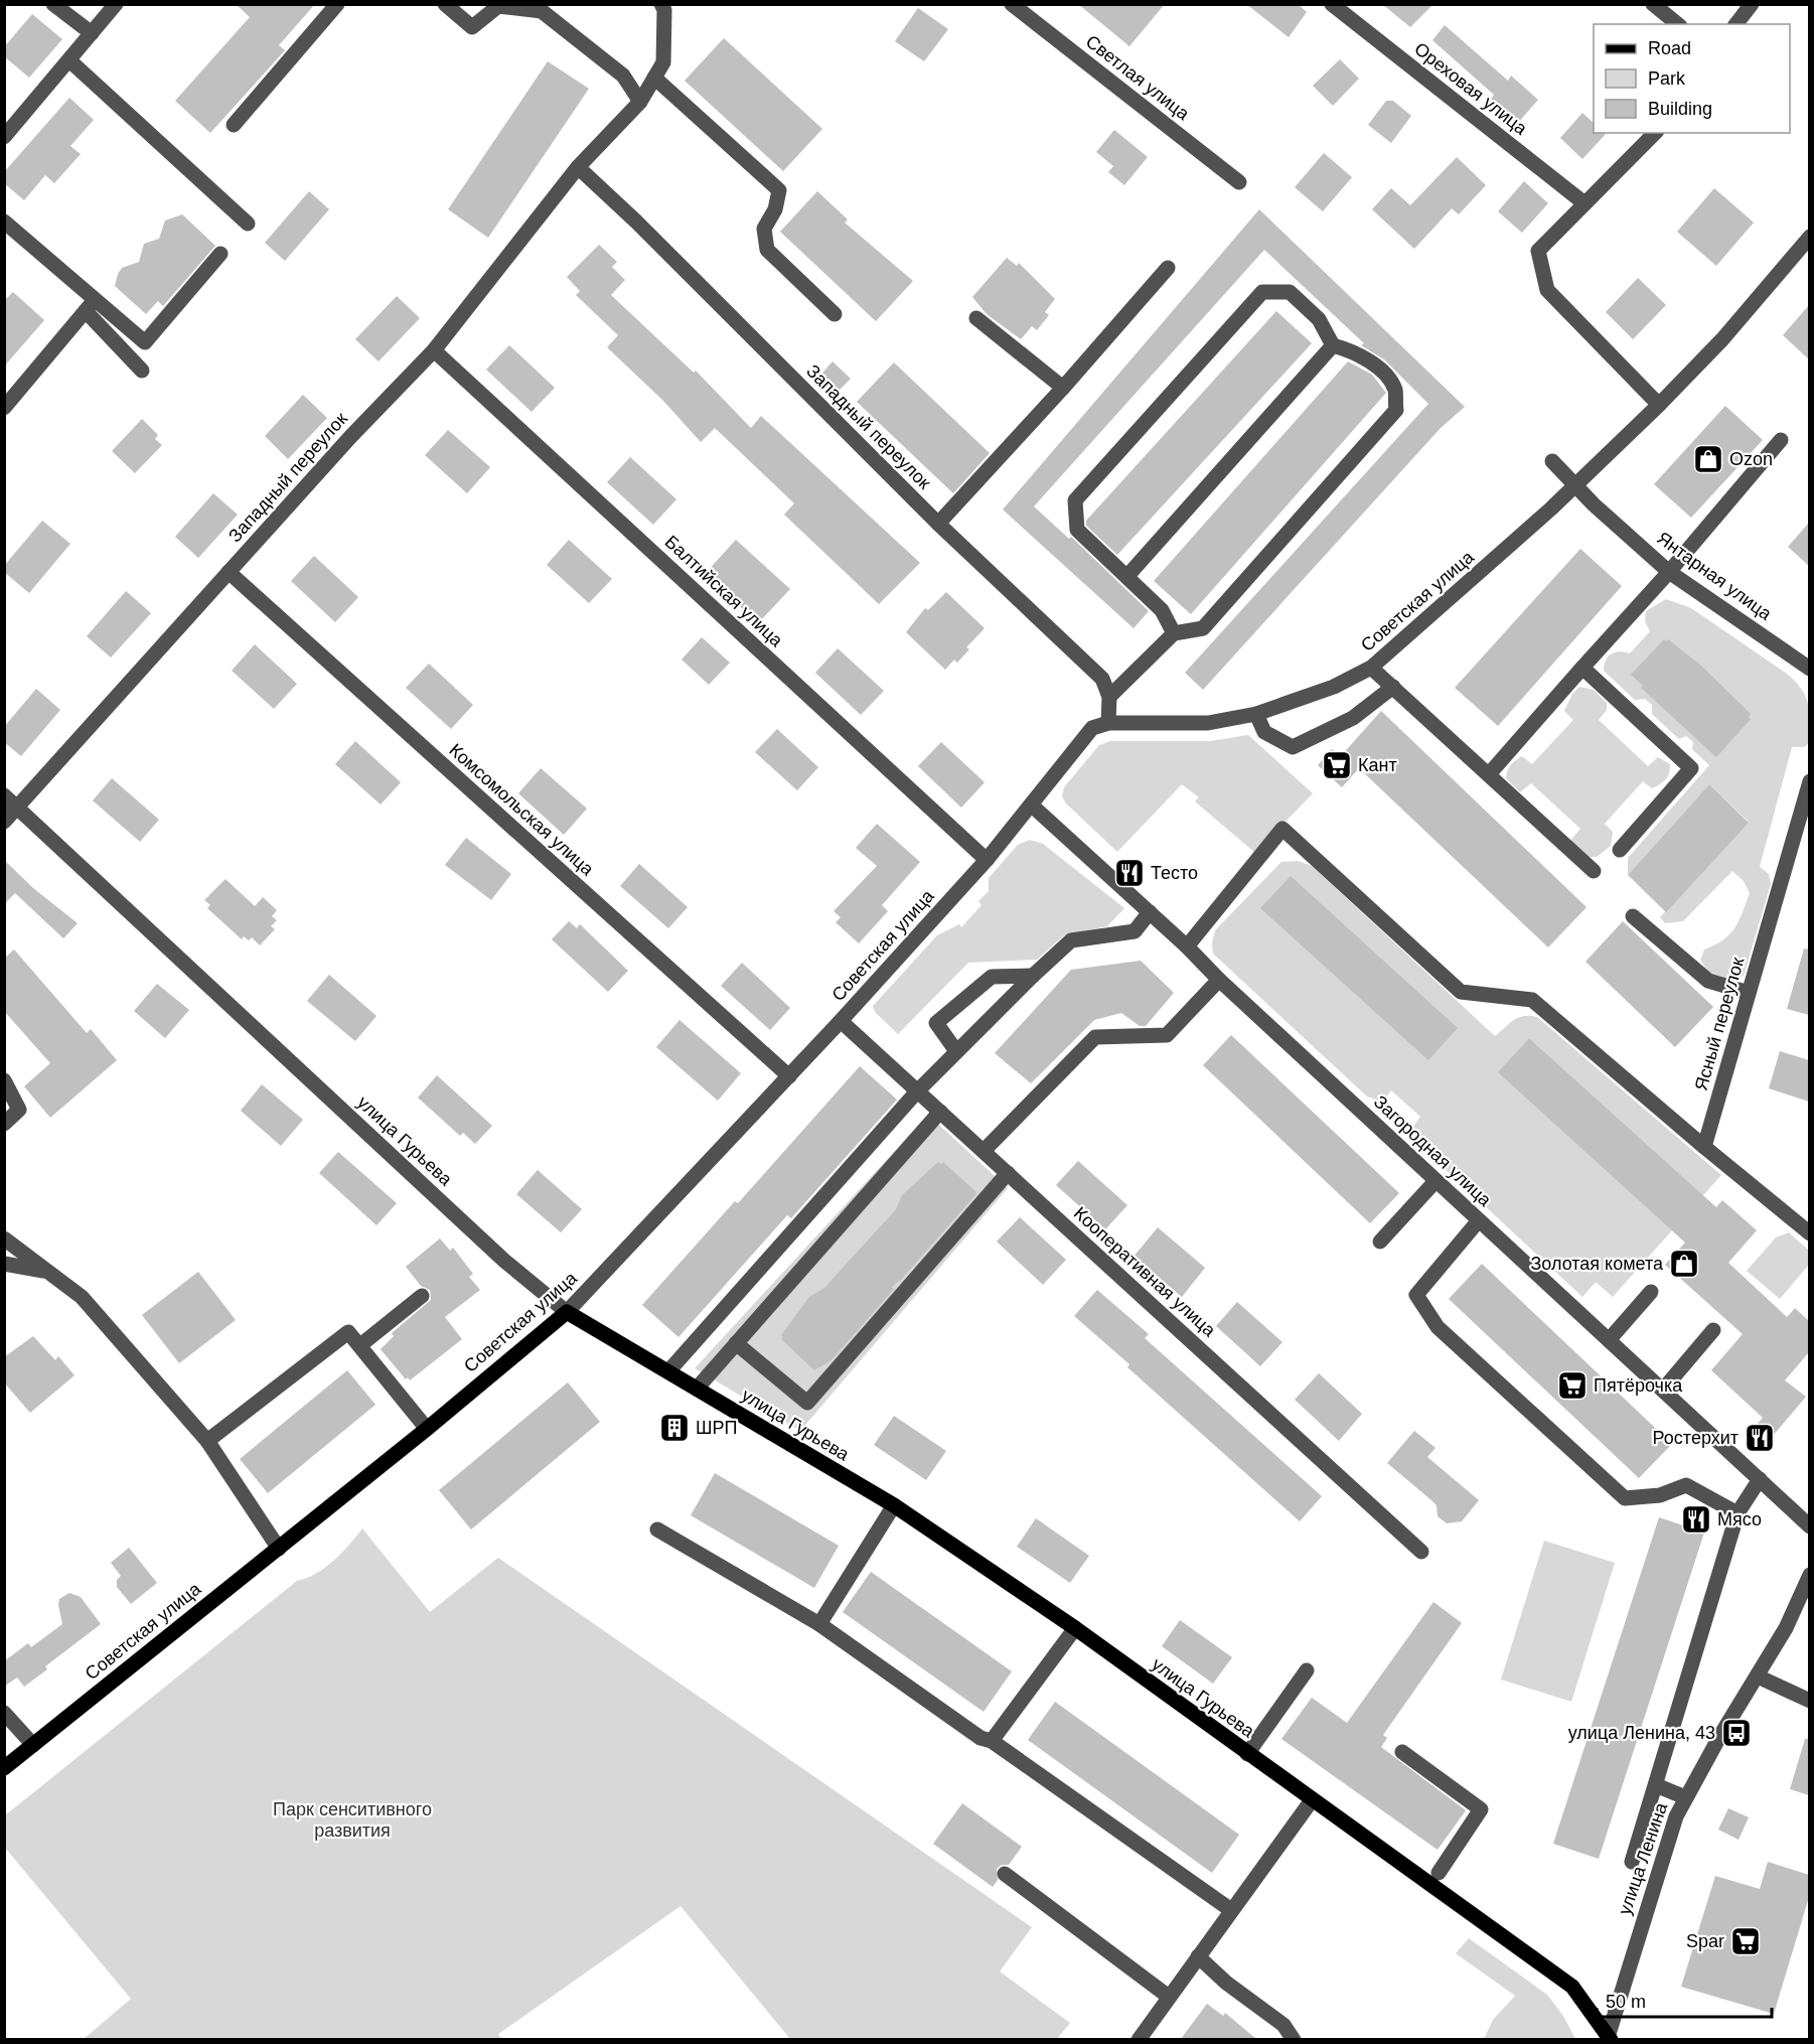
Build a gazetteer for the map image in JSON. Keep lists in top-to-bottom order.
{
  "streets": {
    "main road": ["Советская улица", "улица Гурьева"],
    "street": [
      "Светлая улица",
      "Ореховая улица",
      "Западный переулок",
      "Янтарная улица",
      "Балтийская улица",
      "Комсомольская улица",
      "Ясный переулок",
      "Загородная улица",
      "Кооперативная улица",
      "улица Ленина"
    ]
  },
  "crossings": [
    ["Западный переулок", "Балтийская улица"],
    ["Западный переулок", "Комсомольская улица"],
    ["Западный переулок", "улица Гурьева"],
    ["Янтарная улица", "Советская улица"],
    ["Балтийская улица", "Советская улица"],
    ["Советская улица", "Комсомольская улица"],
    ["Советская улица", "улица Гурьева"],
    ["Советская улица", "Загородная улица"],
    ["Советская улица", "Кооперативная улица"],
    ["улица Гурьева", "улица Ленина"]
  ],
  "parks": ["Парк сенситивного развития"],
  "places": {
    "shop": ["Ozon", "Золотая комета"],
    "supermarket": ["Кант", "Пятёрочка", "Spar"],
    "restaurant": ["Тесто", "Ростерхит", "Мясо"],
    "building": ["ШРП"],
    "bus stop": ["улица Ленина, 43"]
  },
  "legend": ["Road", "Park", "Building"],
  "scale_bar": "50 m"
}
